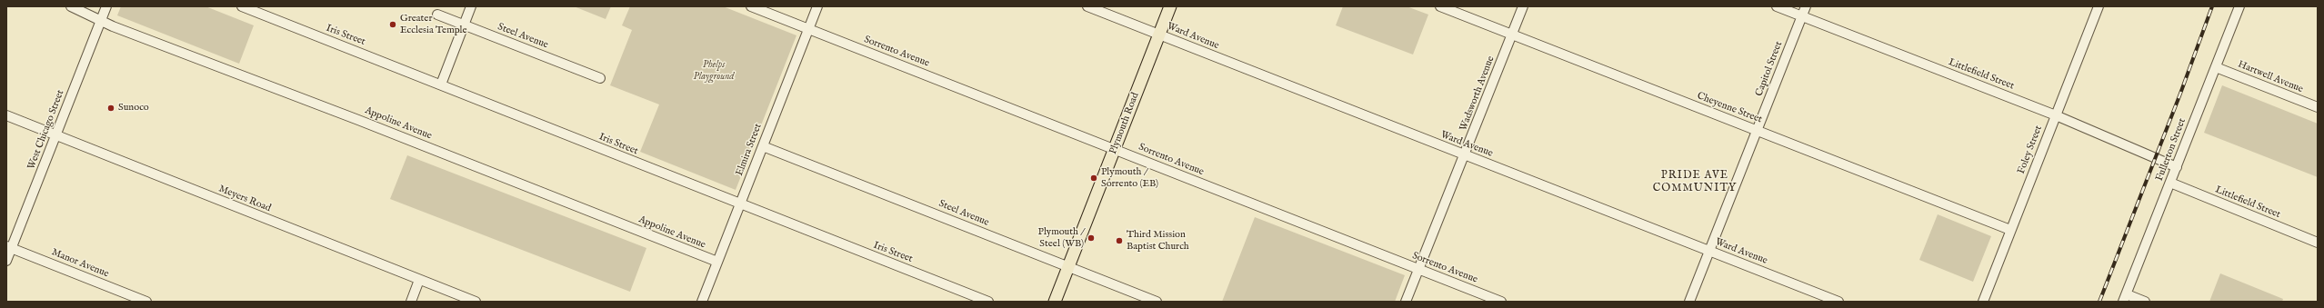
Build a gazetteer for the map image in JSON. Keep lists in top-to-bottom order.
{
  "streets": {
    "main road": ["Plymouth Road"],
    "street": [
      "Iris Street",
      "Steel Avenue",
      "Ward Avenue",
      "Sorrento Avenue",
      "Capitol Street",
      "Littlefield Street",
      "Hartwell Avenue",
      "Wadsworth Avenue",
      "Cheyenne Street",
      "Appoline Avenue",
      "West Chicago Street",
      "Elmira Street",
      "Foley Street",
      "Fullerton Street",
      "Meyers Road",
      "Manor Avenue"
    ]
  },
  "crossings": [
    ["Iris Street", "Elmira Street"],
    ["Steel Avenue", "Plymouth Road"],
    ["Steel Avenue", "Elmira Street"],
    ["Ward Avenue", "Capitol Street"],
    ["Ward Avenue", "Wadsworth Avenue"],
    ["Ward Avenue", "Plymouth Road"],
    ["Sorrento Avenue", "Wadsworth Avenue"],
    ["Sorrento Avenue", "Plymouth Road"],
    ["Sorrento Avenue", "Elmira Street"],
    ["Capitol Street", "Littlefield Street"],
    ["Capitol Street", "Cheyenne Street"],
    ["Littlefield Street", "Foley Street"],
    ["Littlefield Street", "Fullerton Street"],
    ["Hartwell Avenue", "Fullerton Street"],
    ["Wadsworth Avenue", "Cheyenne Street"],
    ["Cheyenne Street", "Foley Street"],
    ["Appoline Avenue", "West Chicago Street"],
    ["Appoline Avenue", "Elmira Street"],
    ["West Chicago Street", "Meyers Road"],
    ["West Chicago Street", "Manor Avenue"]
  ],
  "districts": ["PRIDE AVE COMMUNITY"],
  "parks": ["Phelps Playground"],
  "places": [
    "Greater Ecclesia Temple",
    "Sunoco",
    "Plymouth / Sorrento (EB)",
    "Plymouth / Steel (WB)",
    "Third Mission Baptist Church"
  ]
}
